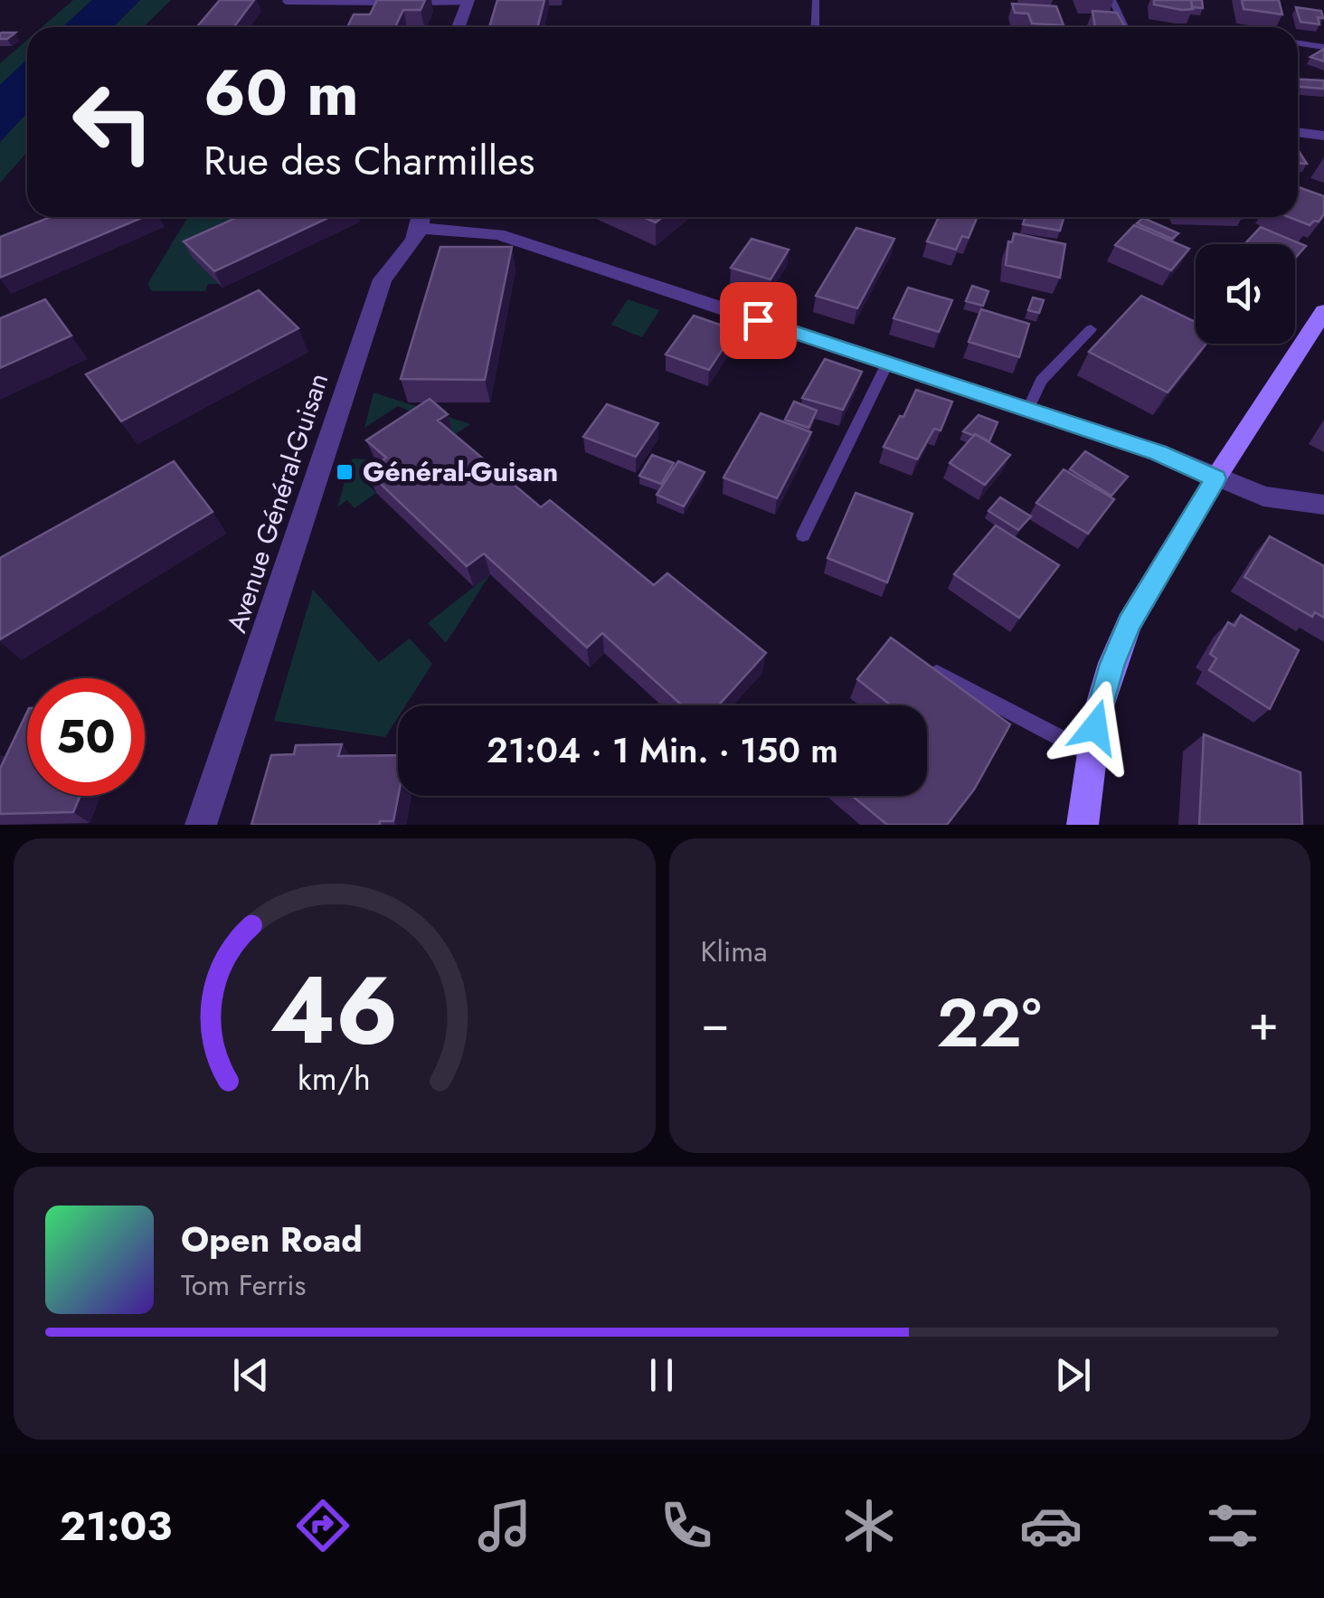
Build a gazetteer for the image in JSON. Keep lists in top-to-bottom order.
{
  "streets": {
    "street": ["Avenue Général-Guisan"]
  },
  "places": {
    "transit": ["Général-Guisan"]
  },
  "page": {
    "turn": ["60 m", "Rue des Charmilles"],
    "limit": "50",
    "trip": "21:04 · 1 Min. · 150 m",
    "tile": "Klima",
    "heat": ["−", "22°", "+"],
    "song": ["Open Road", "Tom Ferris"],
    "tabs": "21:03",
    "gauge": ["46", "km/h"]
  }
}
